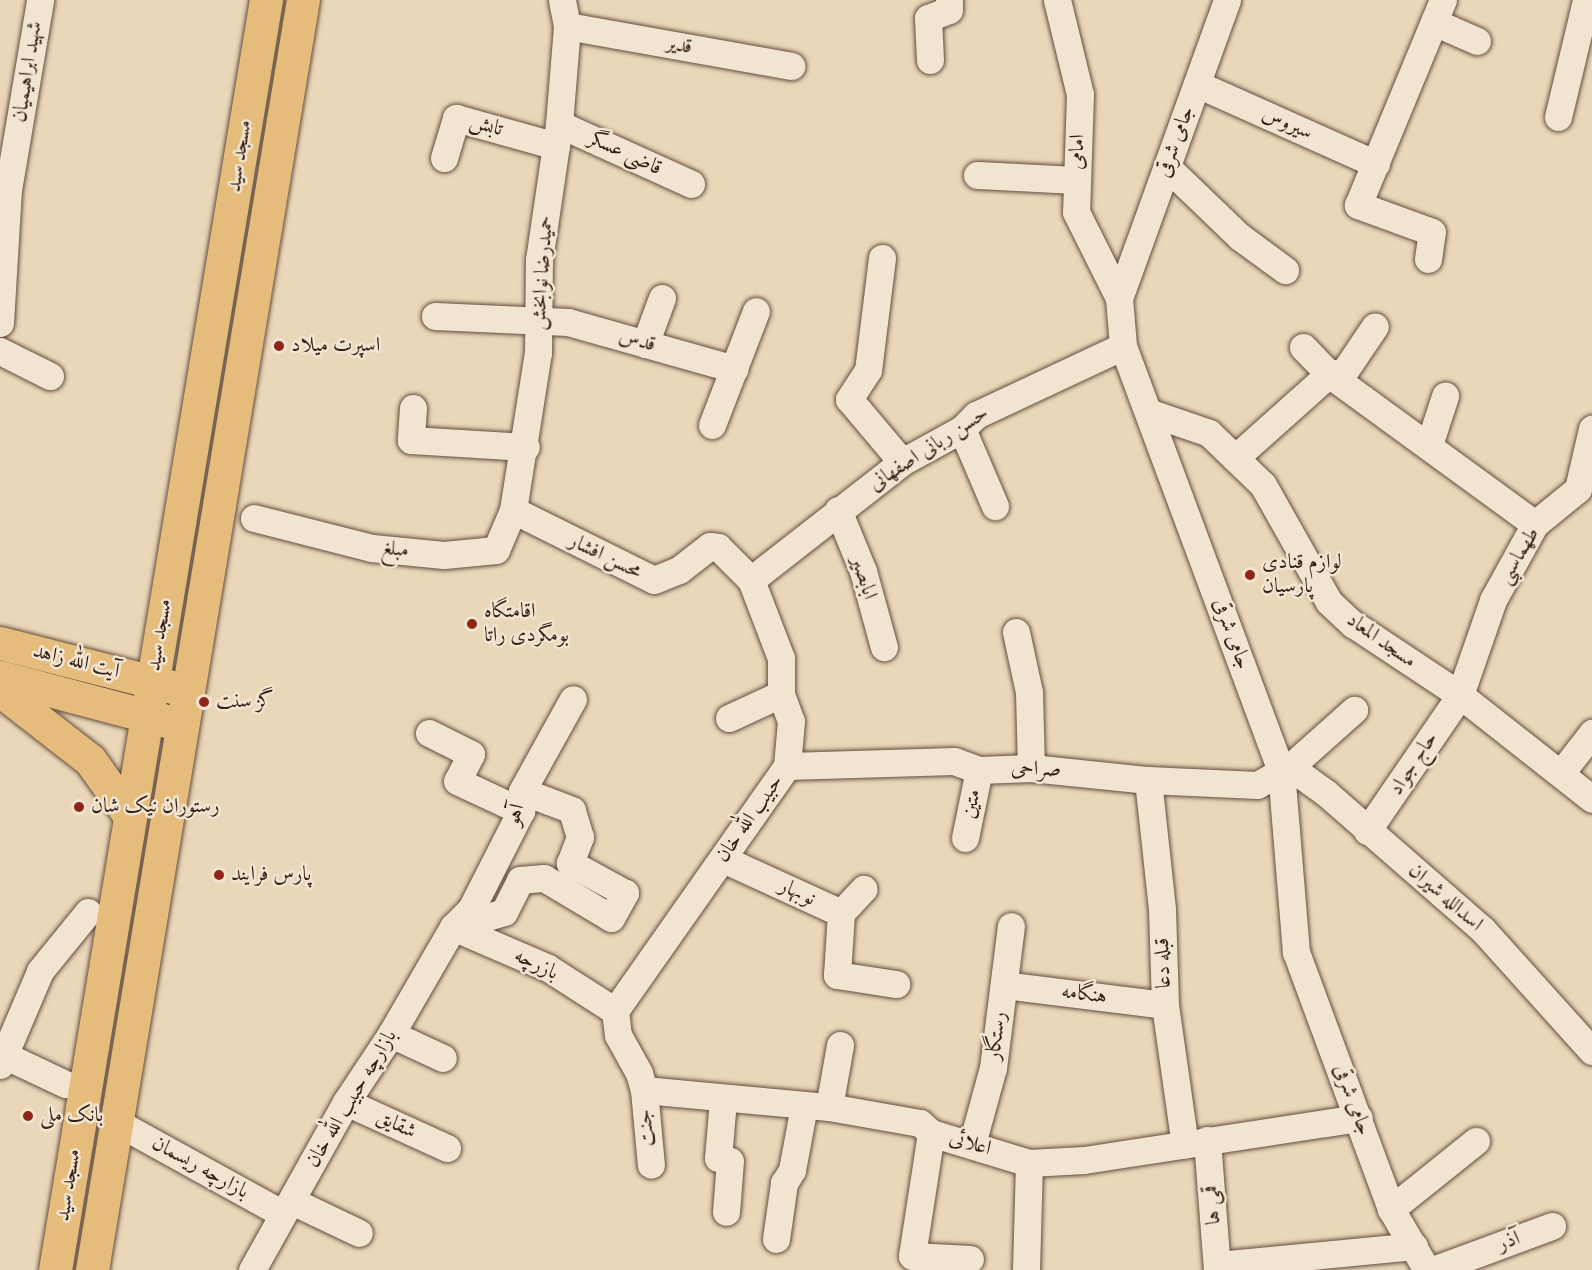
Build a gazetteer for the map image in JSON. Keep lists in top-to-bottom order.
{
  "streets": {
    "main road": ["مسجد سید", "آیت الله زاهد"],
    "street": [
      "قدیر",
      "شهید ابراهیمیان",
      "سیروس",
      "تابش",
      "جامی شرقی",
      "امامی",
      "قاضی عسگر",
      "حمیدرضا نوابخش",
      "قدس",
      "حسن ربانی اصفهانی",
      "مبلغ",
      "طهماسبی",
      "محسن افشار",
      "ابابصیر",
      "مسجد المعاد",
      "حاج جواد",
      "صراحی",
      "متین",
      "آهو",
      "حبیب الله خان",
      "نوبهار",
      "اسدالله شیران",
      "قبله دعا",
      "بازرچه",
      "هنگامه",
      "رستگار",
      "بازارچه حبیب الله خان",
      "شقایق",
      "جنت",
      "اعلائی",
      "بازارچه ریسمان",
      "قمی ها",
      "آذر"
    ]
  },
  "crossings": [
    ["قدیر", "حمیدرضا نوابخش"],
    ["سیروس", "جامی شرقی"],
    ["تابش", "قاضی عسگر"],
    ["تابش", "حمیدرضا نوابخش"],
    ["جامی شرقی", "امامی"],
    ["جامی شرقی", "حسن ربانی اصفهانی"],
    ["جامی شرقی", "مسجد المعاد"],
    ["جامی شرقی", "صراحی"],
    ["جامی شرقی", "اسدالله شیران"],
    ["جامی شرقی", "اعلائی"],
    ["قاضی عسگر", "حمیدرضا نوابخش"],
    ["مسجد سید", "آیت الله زاهد"],
    ["مسجد سید", "بازارچه ریسمان"],
    ["حمیدرضا نوابخش", "قدس"],
    ["حمیدرضا نوابخش", "مبلغ"],
    ["حمیدرضا نوابخش", "محسن افشار"],
    ["حسن ربانی اصفهانی", "محسن افشار"],
    ["حسن ربانی اصفهانی", "ابابصیر"],
    ["حسن ربانی اصفهانی", "حبیب الله خان"],
    ["مبلغ", "محسن افشار"],
    ["طهماسبی", "مسجد المعاد"],
    ["طهماسبی", "حاج جواد"],
    ["محسن افشار", "حبیب الله خان"],
    ["مسجد المعاد", "حاج جواد"],
    ["حاج جواد", "اسدالله شیران"],
    ["صراحی", "متین"],
    ["صراحی", "حبیب الله خان"],
    ["صراحی", "اسدالله شیران"],
    ["صراحی", "قبله دعا"],
    ["آهو", "بازرچه"],
    ["آهو", "بازارچه حبیب الله خان"],
    ["حبیب الله خان", "نوبهار"],
    ["حبیب الله خان", "بازرچه"],
    ["قبله دعا", "هنگامه"],
    ["قبله دعا", "اعلائی"],
    ["قبله دعا", "قمی ها"],
    ["بازرچه", "بازارچه حبیب الله خان"],
    ["هنگامه", "رستگار"],
    ["رستگار", "اعلائی"],
    ["بازارچه حبیب الله خان", "شقایق"],
    ["بازارچه حبیب الله خان", "بازارچه ریسمان"],
    ["جنت", "اعلائی"],
    ["اعلائی", "قمی ها"]
  ],
  "places": [
    "اسپرت میلاد",
    "لوازم قنادی پارسیان",
    "اقامتگاه بومگردی راتا",
    "گز سنت",
    "رستوران نیک شان",
    "پارس فرایند",
    "بانک ملی"
  ]
}
